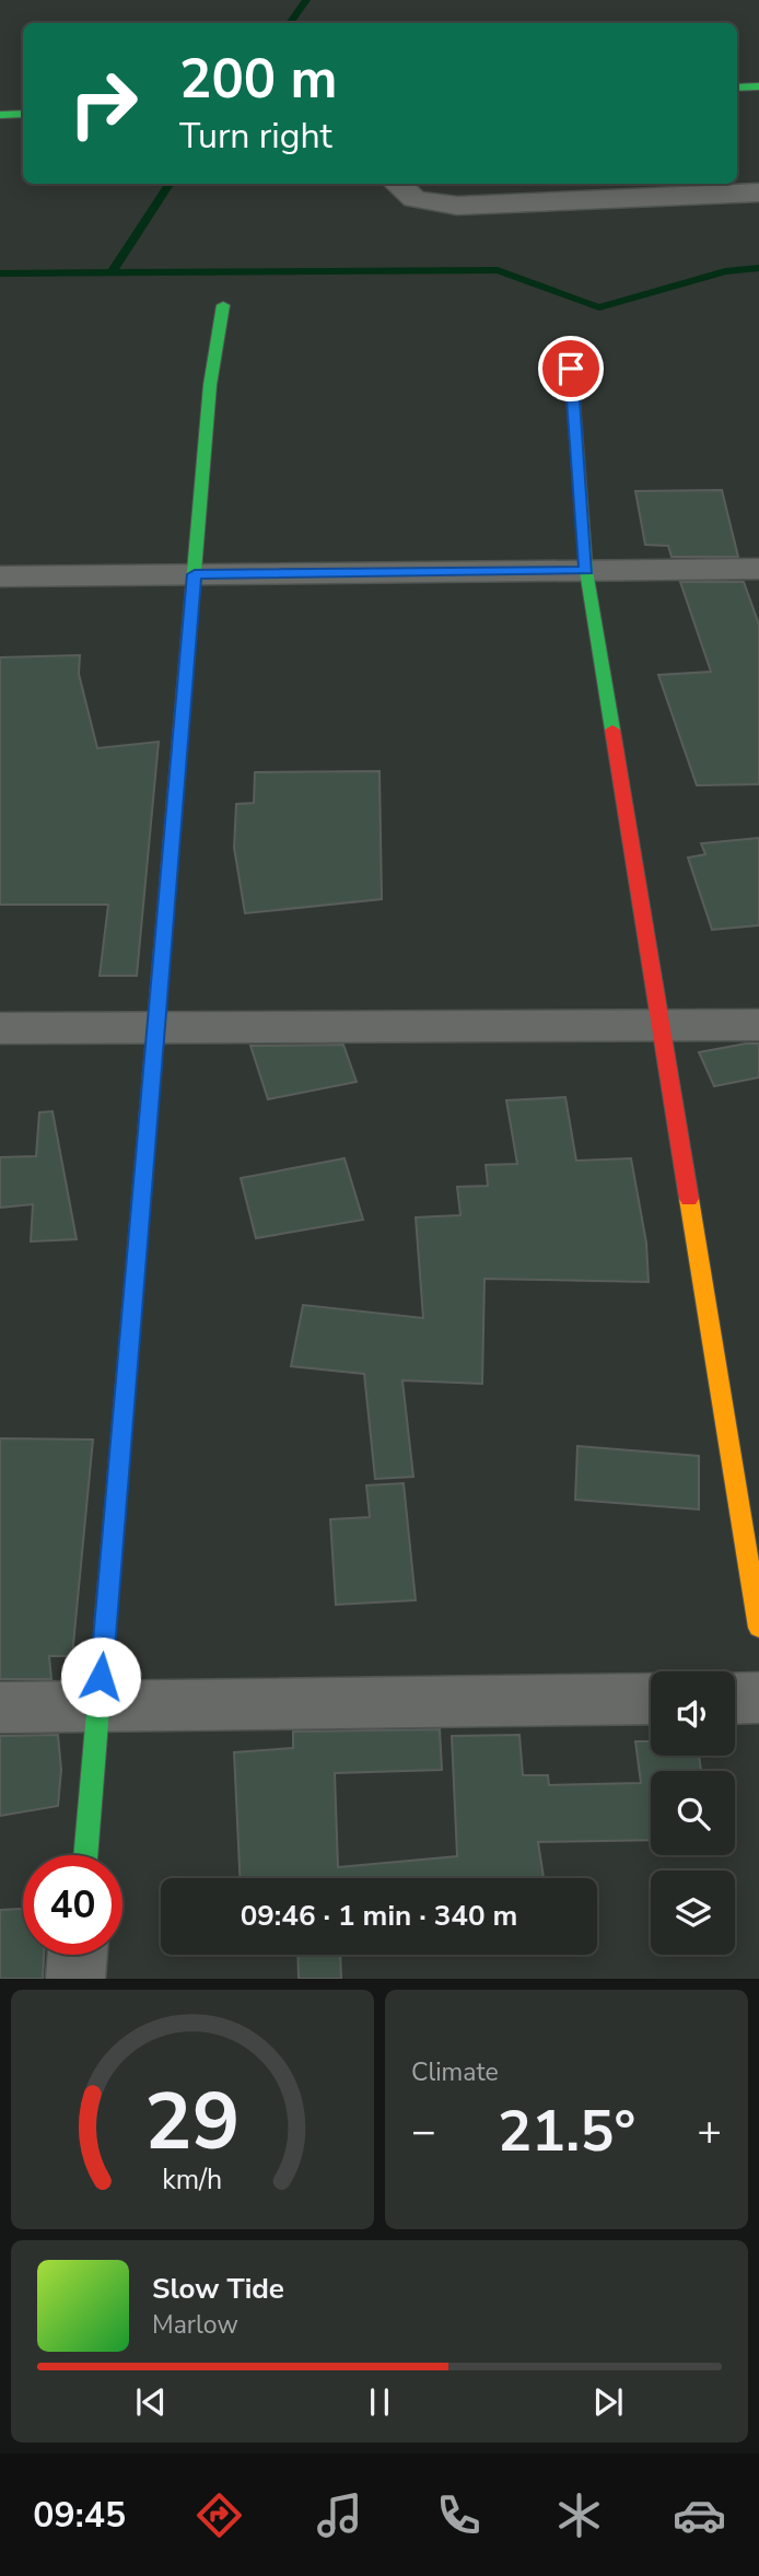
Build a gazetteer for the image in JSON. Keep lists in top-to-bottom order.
{
  "page": {
    "turn": ["200 m", "Turn right"],
    "limit": "40",
    "trip": "09:46 · 1 min · 340 m",
    "tile": "Climate",
    "heat": ["−", "21.5°", "+"],
    "song": ["Slow Tide", "Marlow"],
    "tabs": "09:45",
    "gauge": ["29", "km/h"]
  }
}
